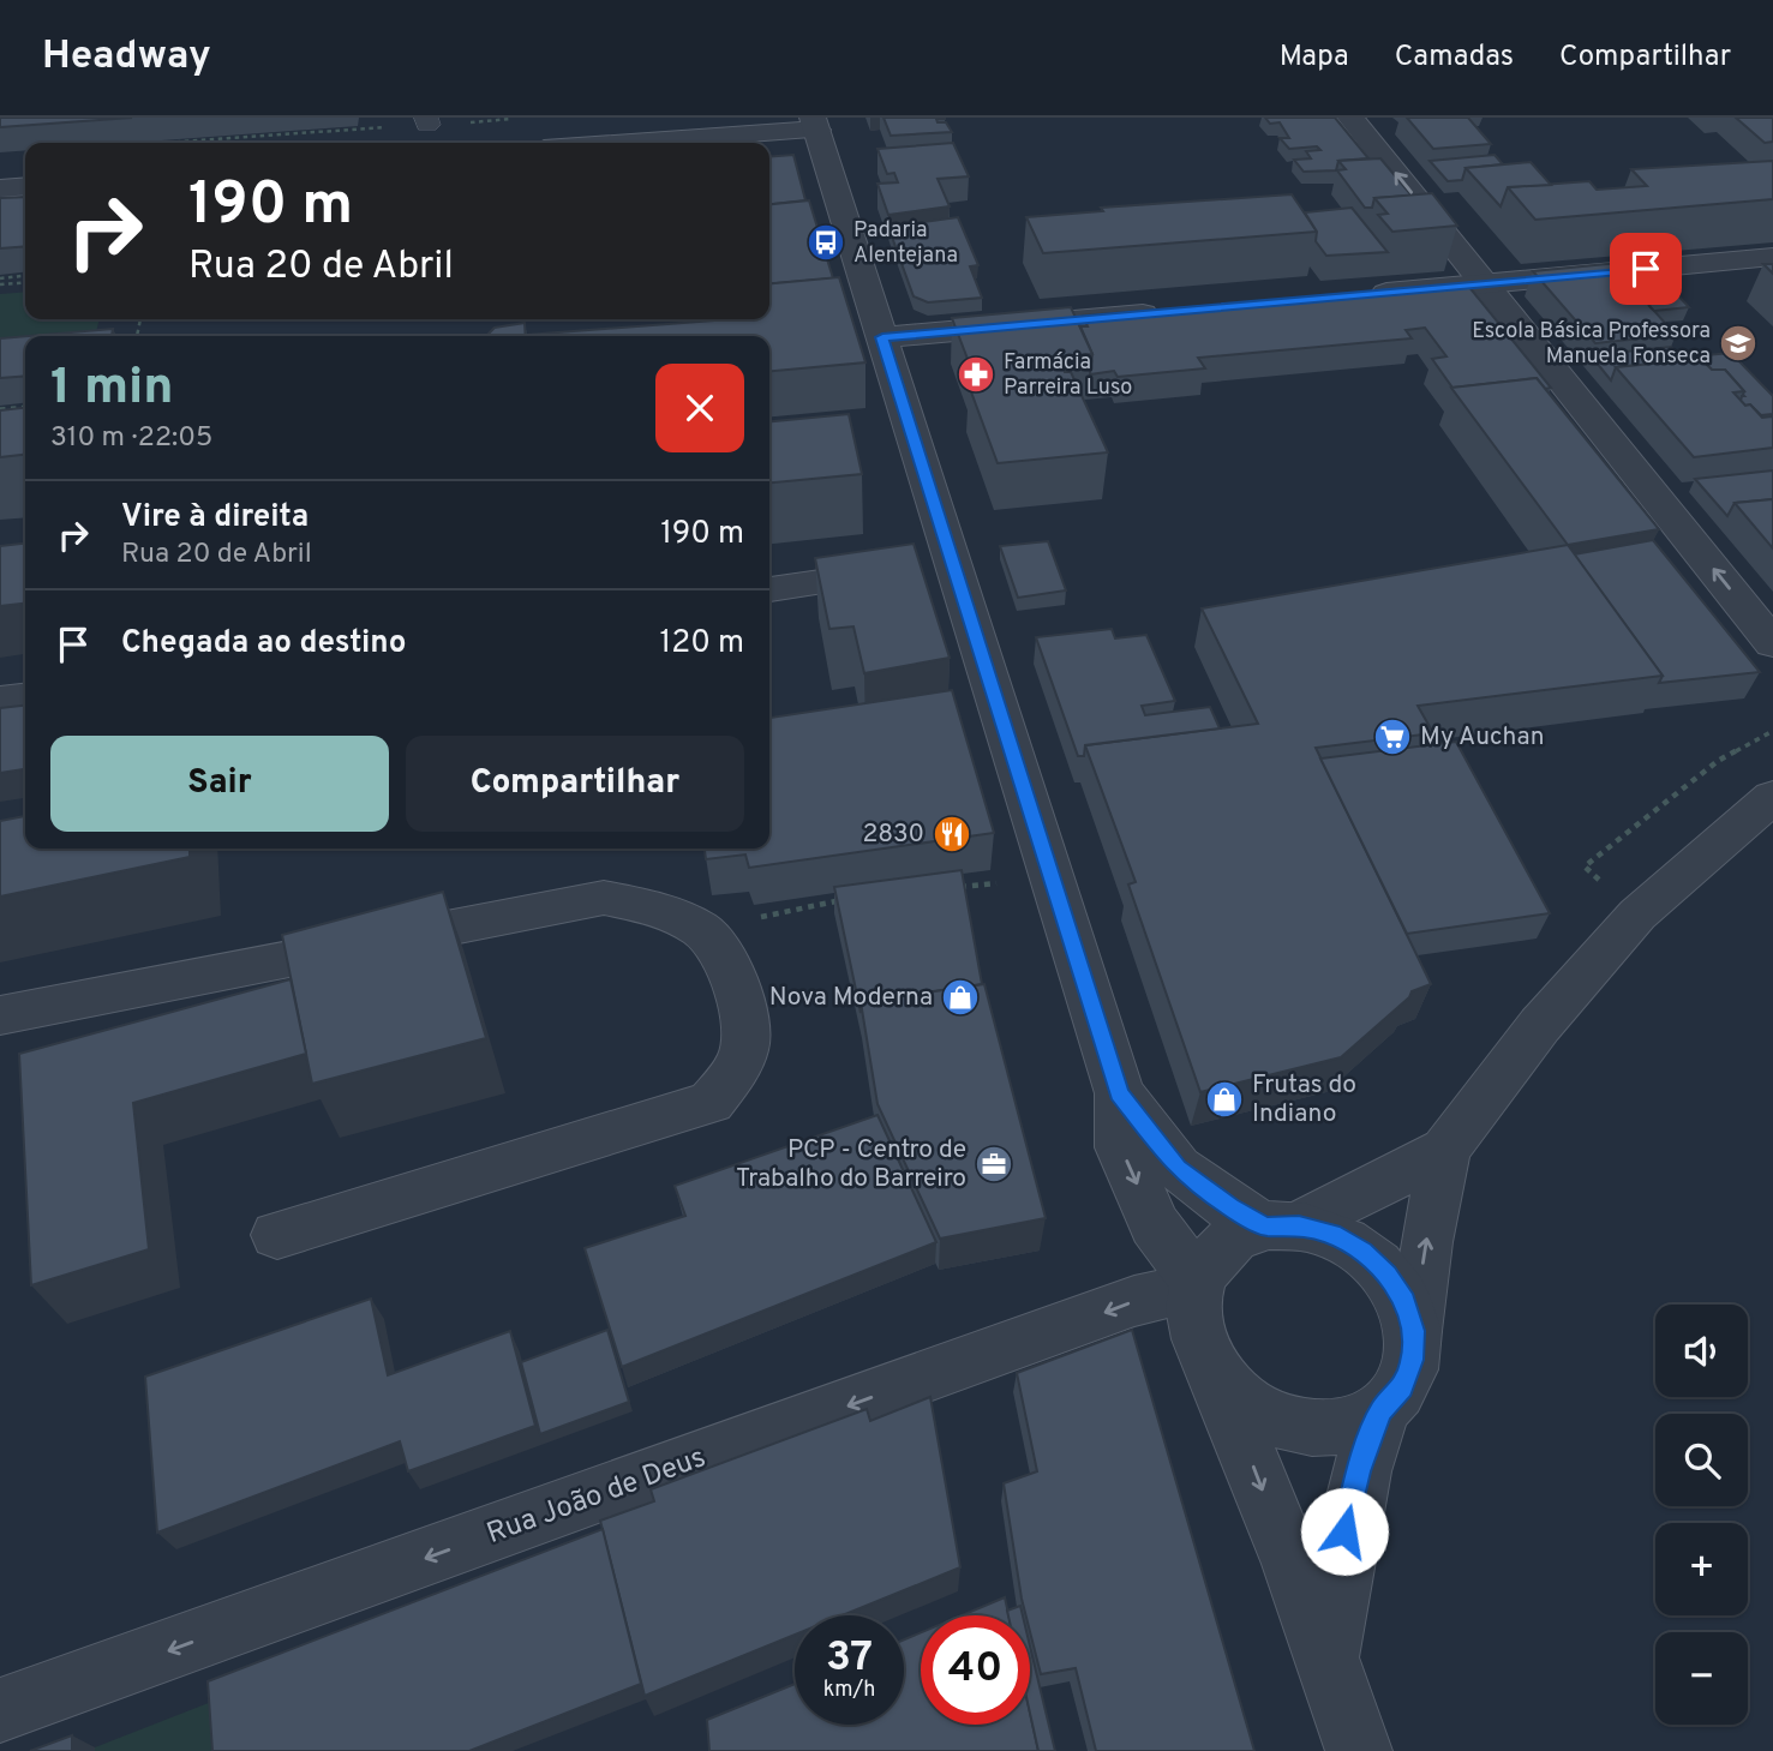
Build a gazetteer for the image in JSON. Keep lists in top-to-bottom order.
{
  "streets": {
    "street": ["Rua João de Deus"]
  },
  "one_way": ["Rua João de Deus"],
  "places": {
    "bus stop": ["Padaria Alentejana"],
    "school or university": ["Escola Básica Professora Manuela Fonseca"],
    "pharmacy": ["Farmácia Parreira Luso"],
    "supermarket": ["My Auchan"],
    "restaurant": ["2830"],
    "shop": ["Nova Moderna", "Frutas do Indiano"],
    "office": ["PCP - Centro de Trabalho do Barreiro"]
  },
  "page": {
    "header": "Headway",
    "nav": ["Mapa", "Camadas", "Compartilhar"],
    "turn": ["190 m", "Rua 20 de Abril"],
    "heading": ["1 min", "310 m · 22:05"],
    "list": [
      {
        "name": "Vire à direita",
        "note": "Rua 20 de Abril",
        "value": "190 m"
      },
      {
        "name": "Chegada ao destino",
        "value": "120 m"
      }
    ],
    "buttons": ["Sair", "Compartilhar"],
    "map_buttons": ["+", "−"],
    "speed": "37 km/h",
    "limit": "40"
  }
}
